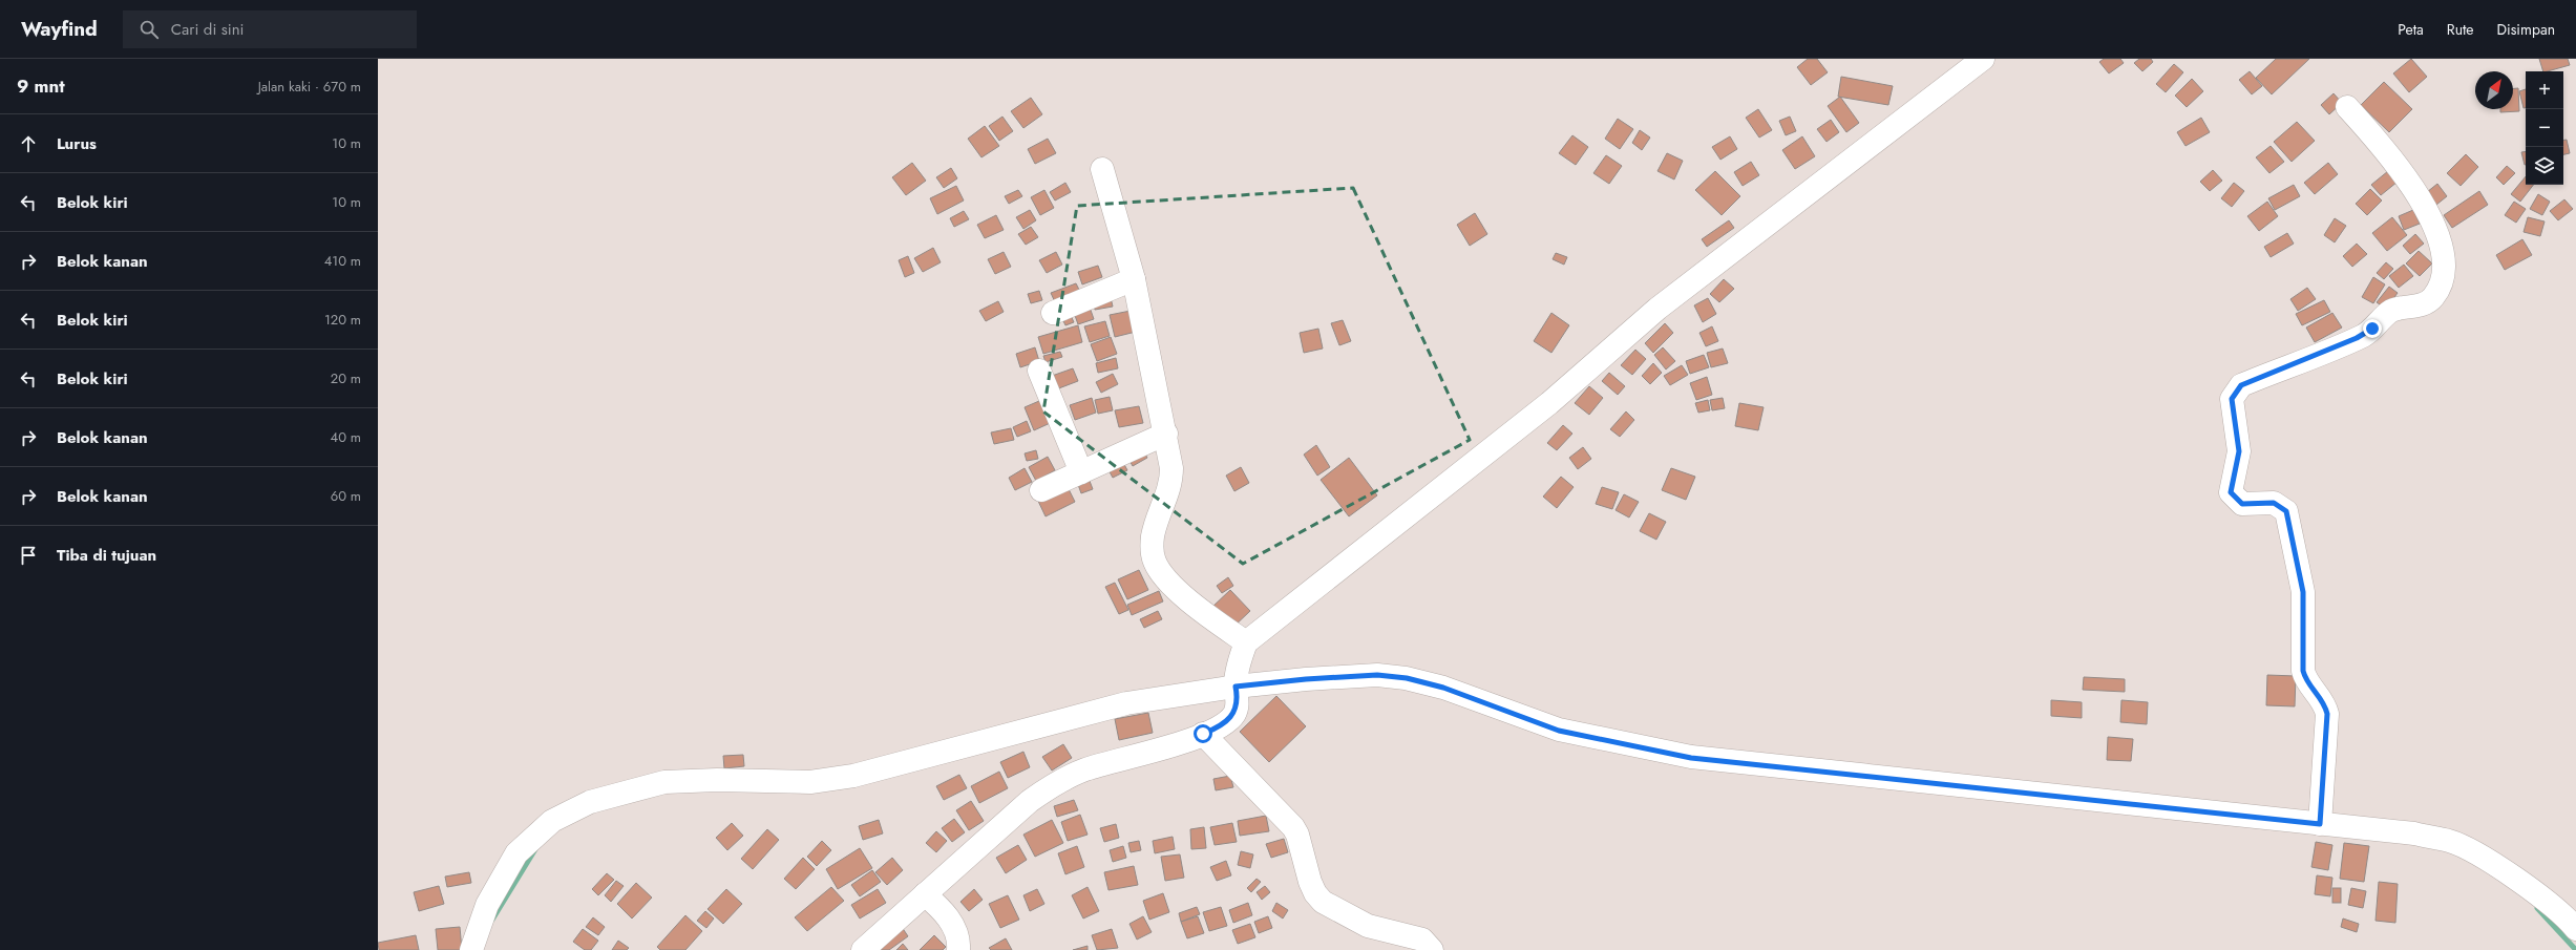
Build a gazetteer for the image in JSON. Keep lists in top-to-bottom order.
{
  "north": "top right",
  "page": {
    "header": "Wayfind",
    "search": "Cari di sini",
    "nav": ["Peta", "Rute", "Disimpan"],
    "heading": ["9 mnt", "Jalan kaki · 670 m"],
    "map_buttons": ["+", "−"],
    "list": [
      ["Lurus", "10 m"],
      ["Belok kiri", "10 m"],
      ["Belok kanan", "410 m"],
      ["Belok kiri", "120 m"],
      ["Belok kiri", "20 m"],
      ["Belok kanan", "40 m"],
      ["Belok kanan", "60 m"],
      "Tiba di tujuan"
    ]
  }
}
